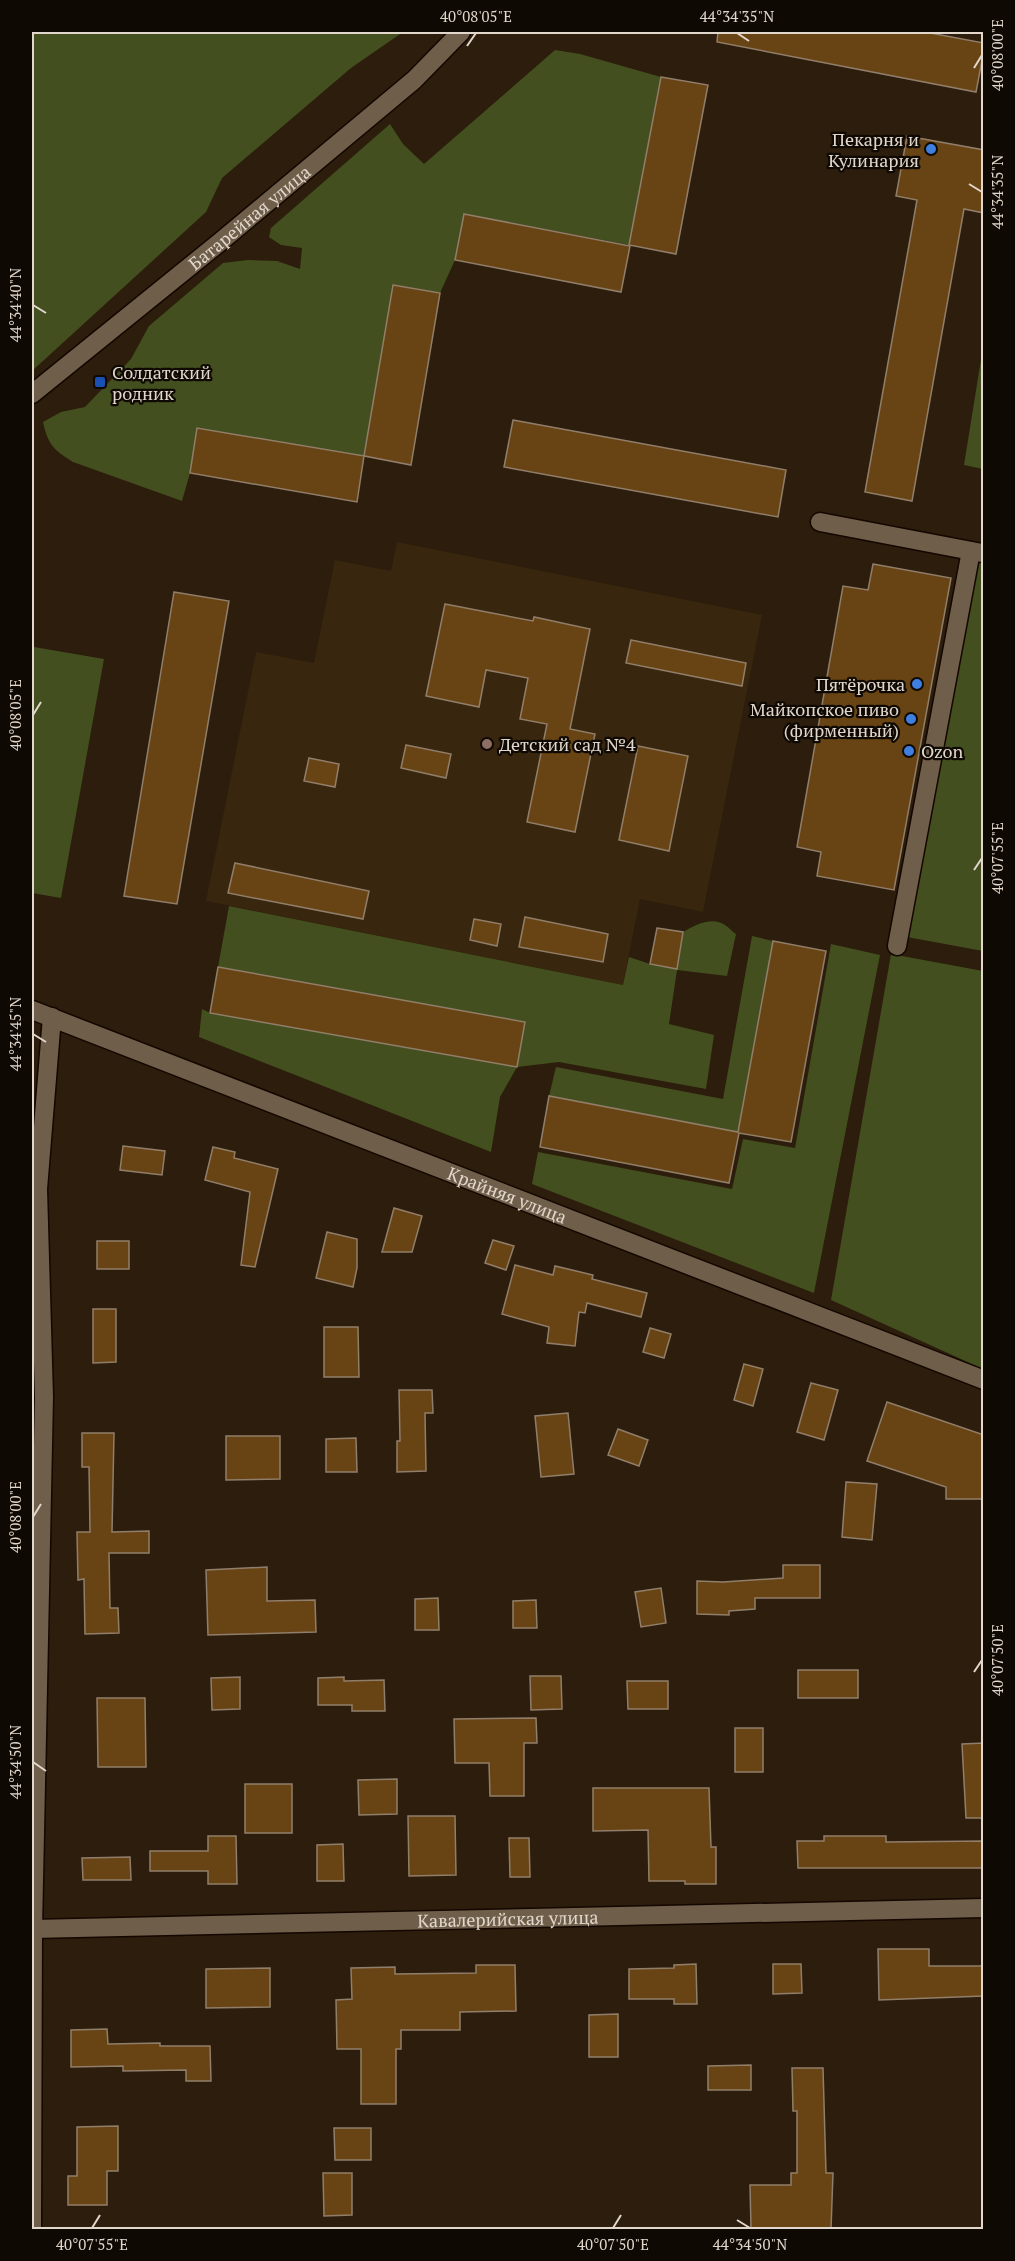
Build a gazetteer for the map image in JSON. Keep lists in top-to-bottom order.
{
  "streets": {
    "street": ["Батарейная улица", "Крайняя улица", "Кавалерийская улица"]
  },
  "places": {
    "other": [
      "Пекарня и Кулинария",
      "Пятёрочка",
      "Майкопское пиво (фирменный)",
      "Детский сад №4",
      "Ozon"
    ],
    "transit": ["Солдатский родник"]
  },
  "coordinates": [
    "40°08'05\"E",
    "44°34'35\"N",
    "40°08'00\"E",
    "44°34'40\"N",
    "40°07'55\"E",
    "44°34'45\"N",
    "40°07'50\"E",
    "44°34'50\"N"
  ]
}
